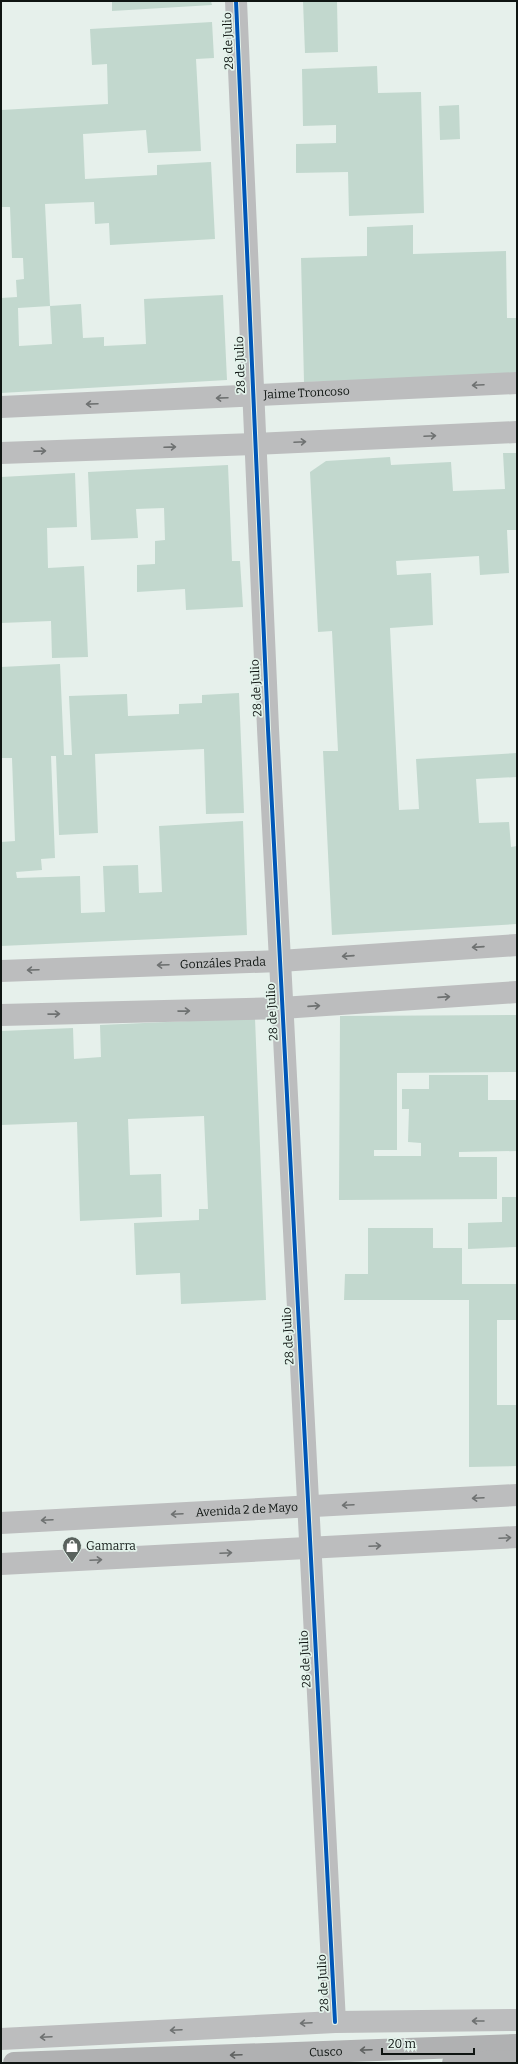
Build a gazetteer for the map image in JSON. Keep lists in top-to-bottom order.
{
  "streets": {
    "highway": ["Cusco"],
    "street": [
      "28 de Julio",
      "Jaime Troncoso",
      "Gonzáles Prada",
      "Avenida 2 de Mayo"
    ]
  },
  "crossings": [
    ["28 de Julio", "Jaime Troncoso"],
    ["28 de Julio", "Gonzáles Prada"],
    ["28 de Julio", "Avenida 2 de Mayo"]
  ],
  "one_way": ["Cusco"],
  "places": {
    "shop": ["Gamarra"]
  },
  "scale_bar": "20 m"
}
